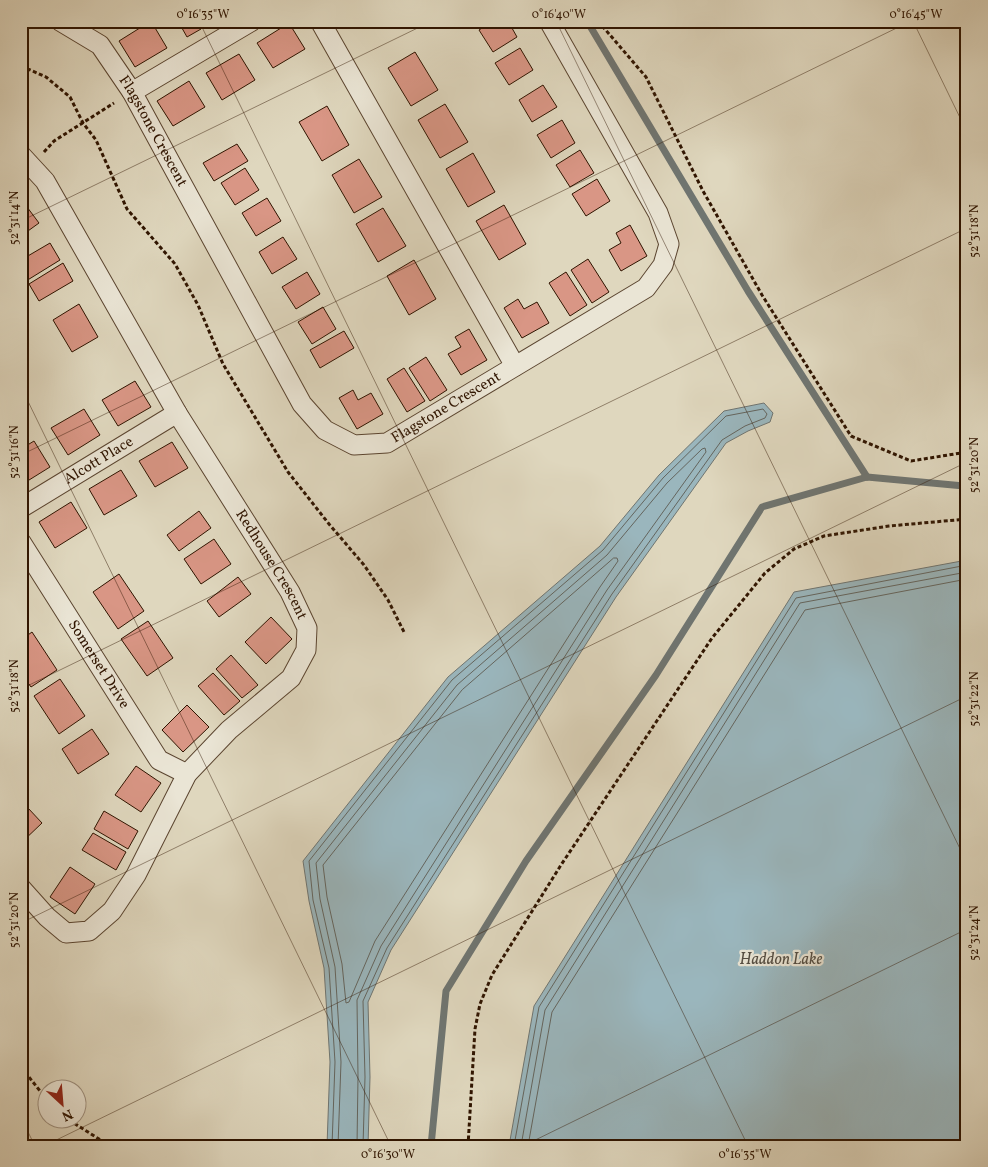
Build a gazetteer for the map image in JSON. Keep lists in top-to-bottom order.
{
  "streets": {
    "street": [
      "Flagstone Crescent",
      "Alcott Place",
      "Redhouse Crescent",
      "Somerset Drive"
    ]
  },
  "crossings": [
    ["Alcott Place", "Redhouse Crescent"],
    ["Redhouse Crescent", "Somerset Drive"]
  ],
  "water": ["Haddon Lake"],
  "north": "bottom right",
  "coordinates": [
    "0°16'35\"W",
    "0°16'40\"W",
    "0°16'45\"W",
    "52°31'14\"N",
    "52°31'18\"N",
    "52°31'16\"N",
    "52°31'20\"N",
    "52°31'22\"N",
    "52°31'24\"N",
    "0°16'30\"W"
  ]
}
